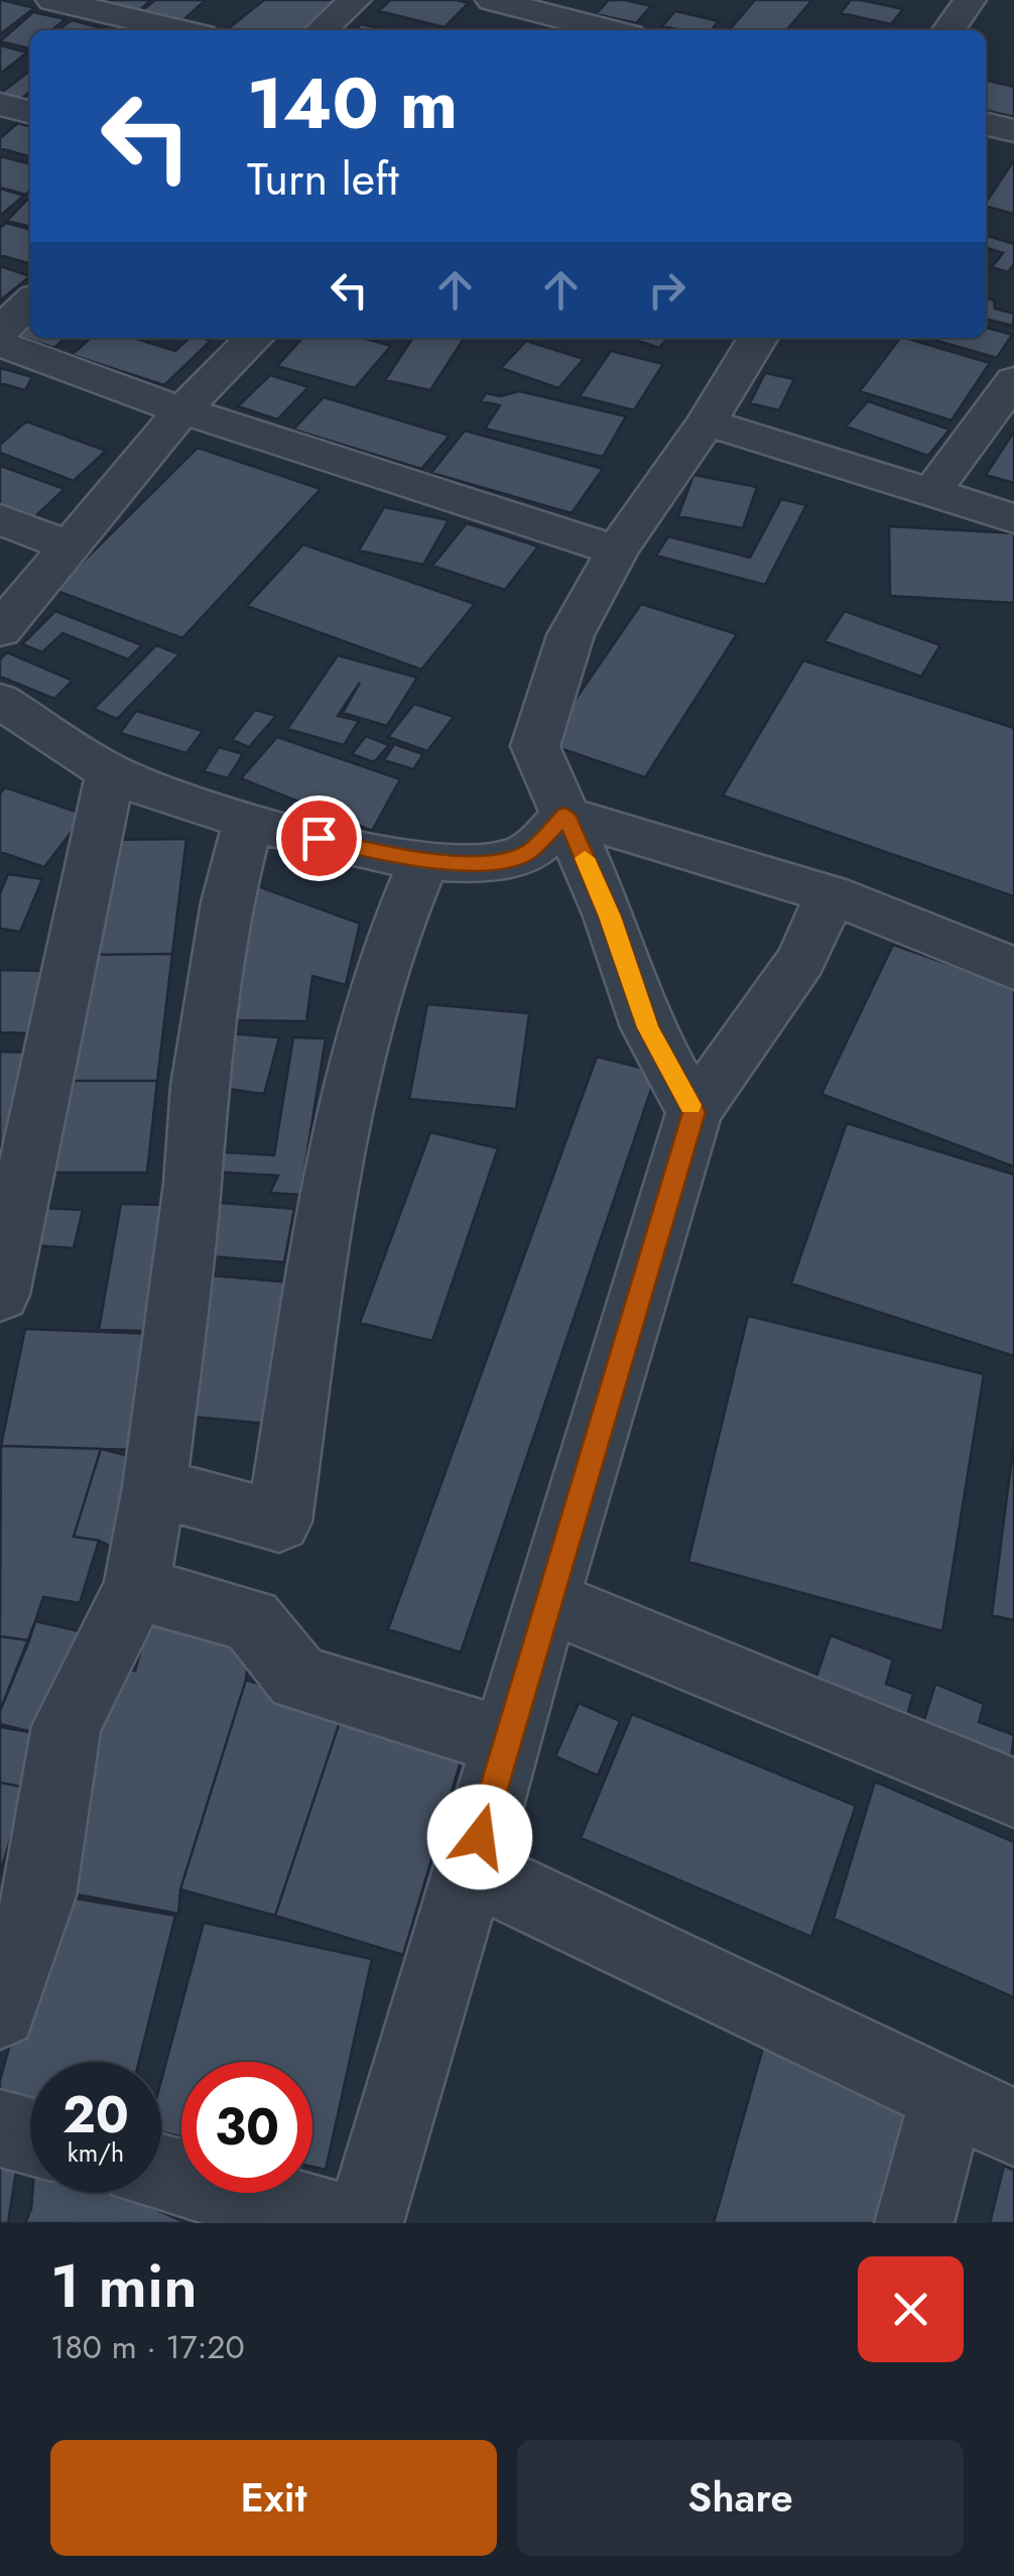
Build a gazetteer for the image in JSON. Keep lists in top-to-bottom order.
{
  "page": {
    "turn": ["140 m", "Turn left"],
    "speed": "20 km/h",
    "limit": "30",
    "heading": ["1 min", "180 m · 17:20"],
    "buttons": ["Exit", "Share"]
  }
}
